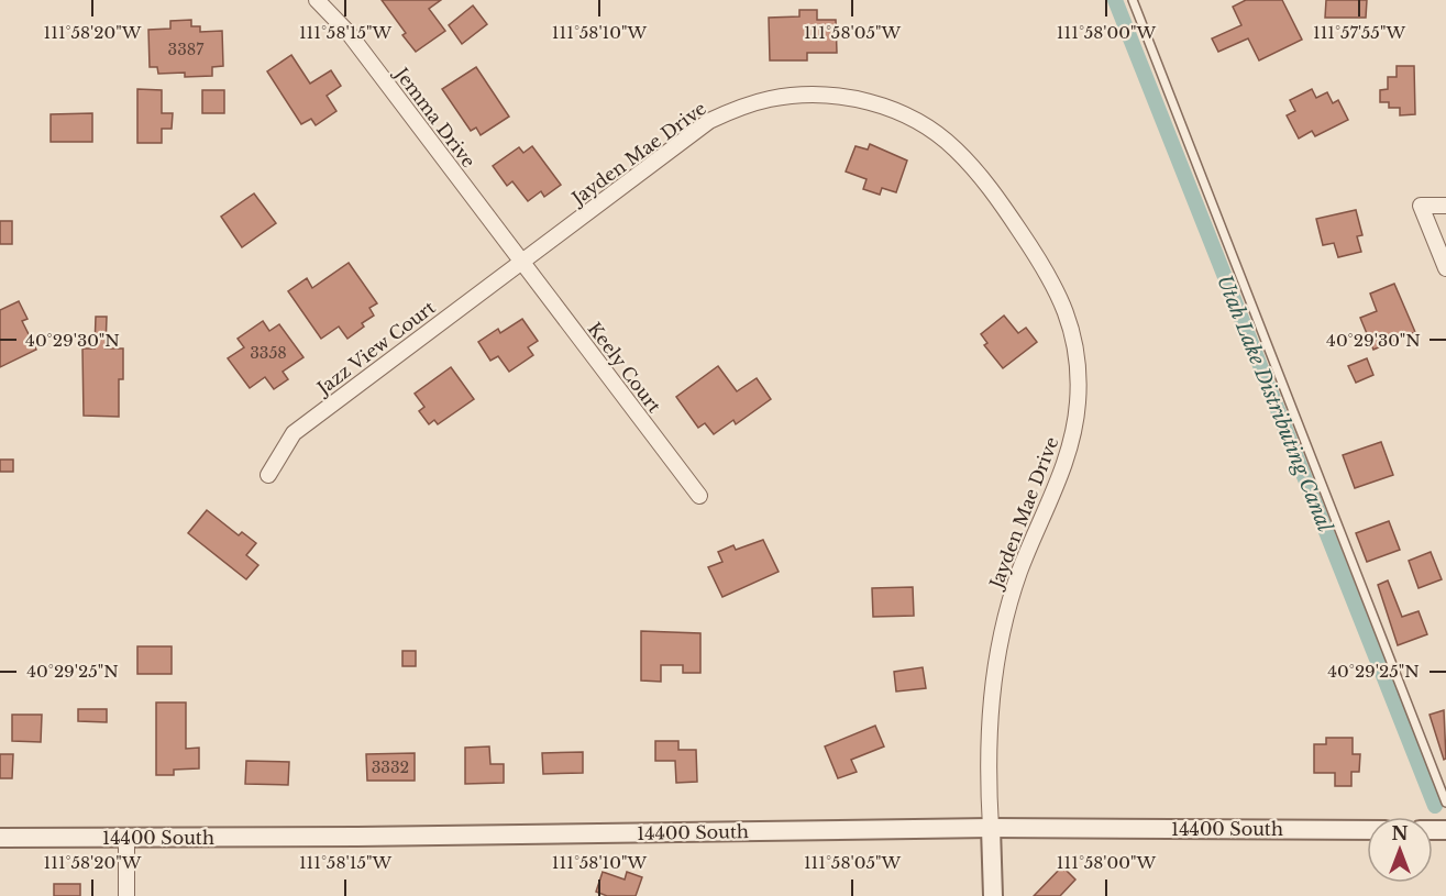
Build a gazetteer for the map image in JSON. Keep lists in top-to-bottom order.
{
  "streets": {
    "street": [
      "Jemma Drive",
      "Jayden Mae Drive",
      "Jazz View Court",
      "Keely Court",
      "14400 South"
    ]
  },
  "crossings": [
    ["Jemma Drive", "Jayden Mae Drive"],
    ["Jemma Drive", "Jazz View Court"],
    ["Jemma Drive", "Keely Court"],
    ["Jayden Mae Drive", "Jazz View Court"],
    ["Jayden Mae Drive", "Keely Court"],
    ["Jayden Mae Drive", "14400 South"],
    ["Jazz View Court", "Keely Court"]
  ],
  "water": ["Utah Lake Distributing Canal"],
  "house_numbers": ["3387", "3358", "3332"],
  "north": "top",
  "coordinates": [
    "111°58'20\"W",
    "111°58'15\"W",
    "111°58'10\"W",
    "111°58'05\"W",
    "111°58'00\"W",
    "111°57'55\"W",
    "40°29'30\"N",
    "40°29'25\"N"
  ]
}
